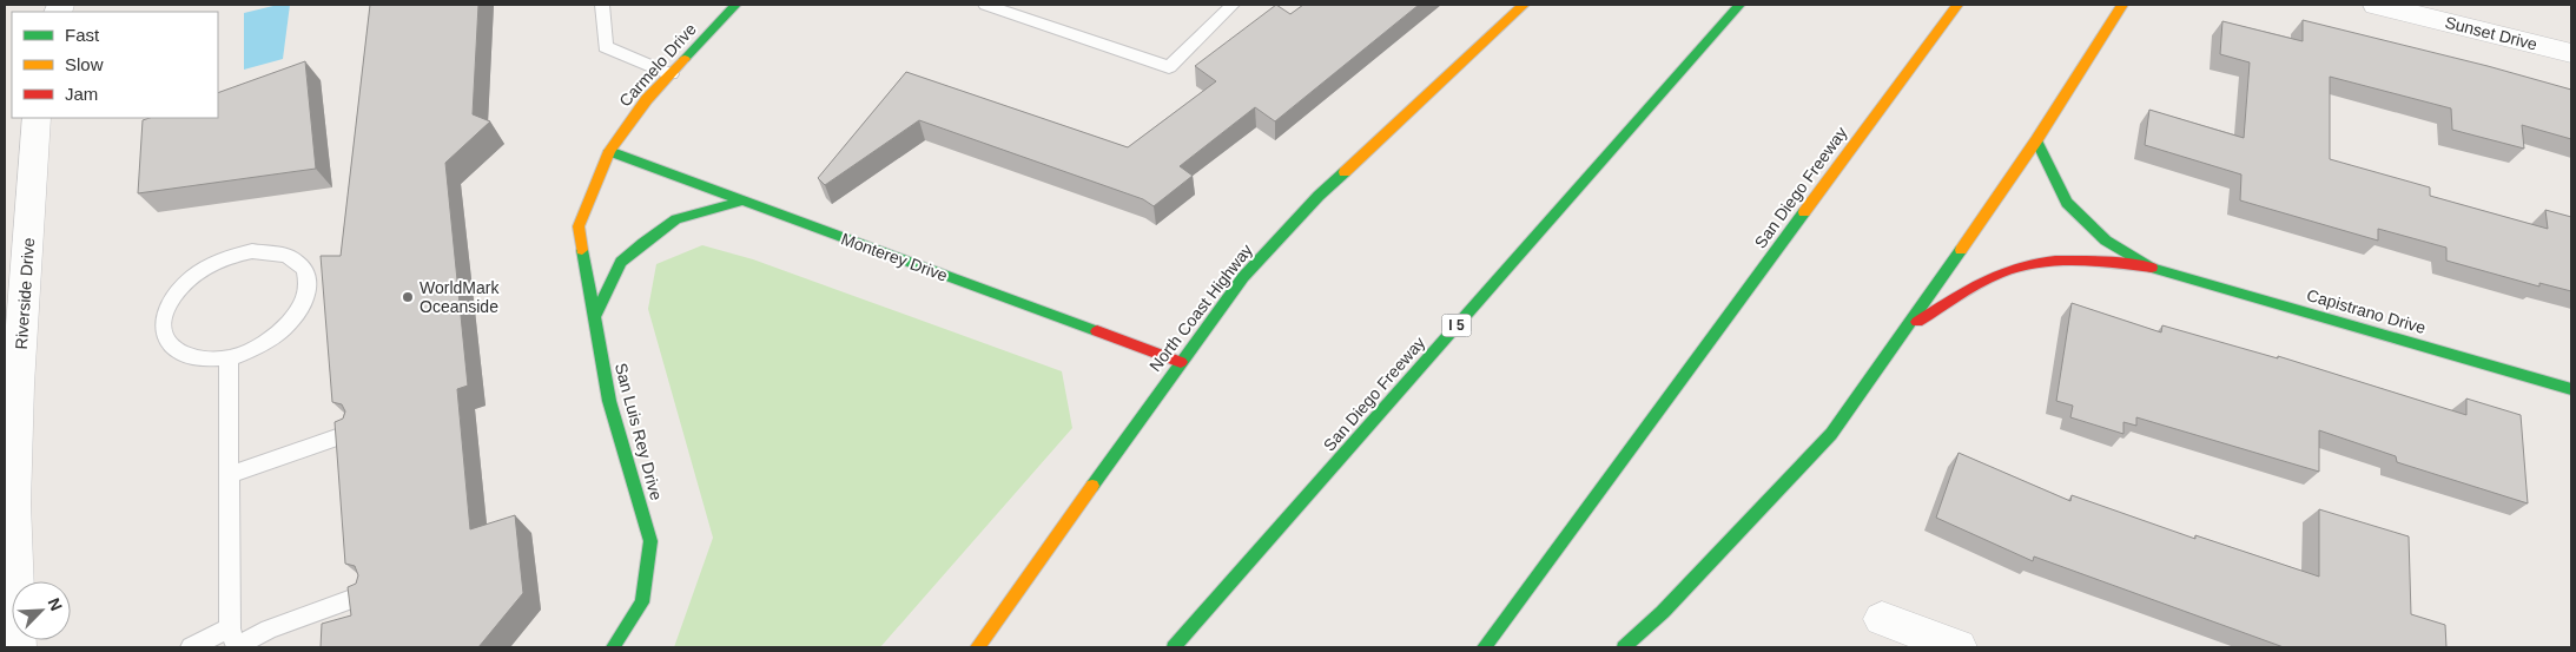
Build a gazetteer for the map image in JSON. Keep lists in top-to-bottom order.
{
  "streets": {
    "main road": [
      "Carmelo Drive",
      "San Diego Freeway",
      "Monterey Drive",
      "North Coast Highway",
      "Capistrano Drive",
      "I 5",
      "San Luis Rey Drive"
    ],
    "street": ["Sunset Drive", "Riverside Drive"]
  },
  "crossings": [
    ["Carmelo Drive", "Monterey Drive"],
    ["Carmelo Drive", "San Luis Rey Drive"],
    ["Monterey Drive", "North Coast Highway"],
    ["Monterey Drive", "San Luis Rey Drive"]
  ],
  "places": ["WorldMark Oceanside"],
  "legend": ["Fast", "Slow", "Jam"],
  "north": "top right"
}
